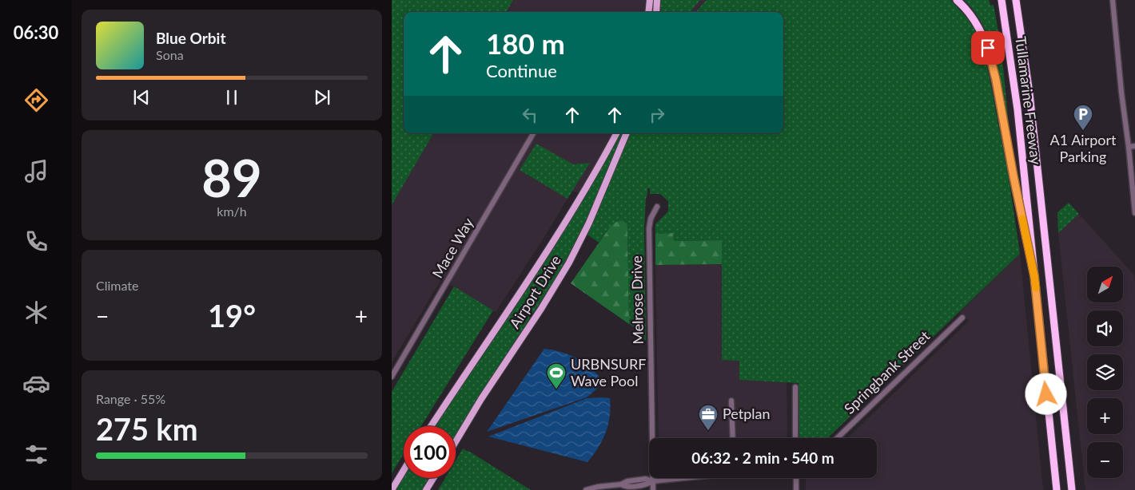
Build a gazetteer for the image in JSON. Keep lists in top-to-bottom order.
{
  "streets": {
    "highway": ["Tullamarine Freeway"],
    "main road": ["Airport Drive"],
    "street": ["Mace Way", "Melrose Drive", "Springbank Street"]
  },
  "places": {
    "parking": ["A1 Airport Parking"],
    "sports": ["URBNSURF Wave Pool"],
    "office": ["Petplan"]
  },
  "north": "top right",
  "page": {
    "tabs": "06:30",
    "turn": ["180 m", "Continue"],
    "song": ["Blue Orbit", "Sona"],
    "tile": [
      ["89", "km/h"],
      "Climate",
      ["Range · 55%", "275 km"]
    ],
    "map_buttons": ["+", "−"],
    "heat": ["−", "19°", "+"],
    "limit": "100",
    "trip": "06:32 · 2 min · 540 m"
  }
}
